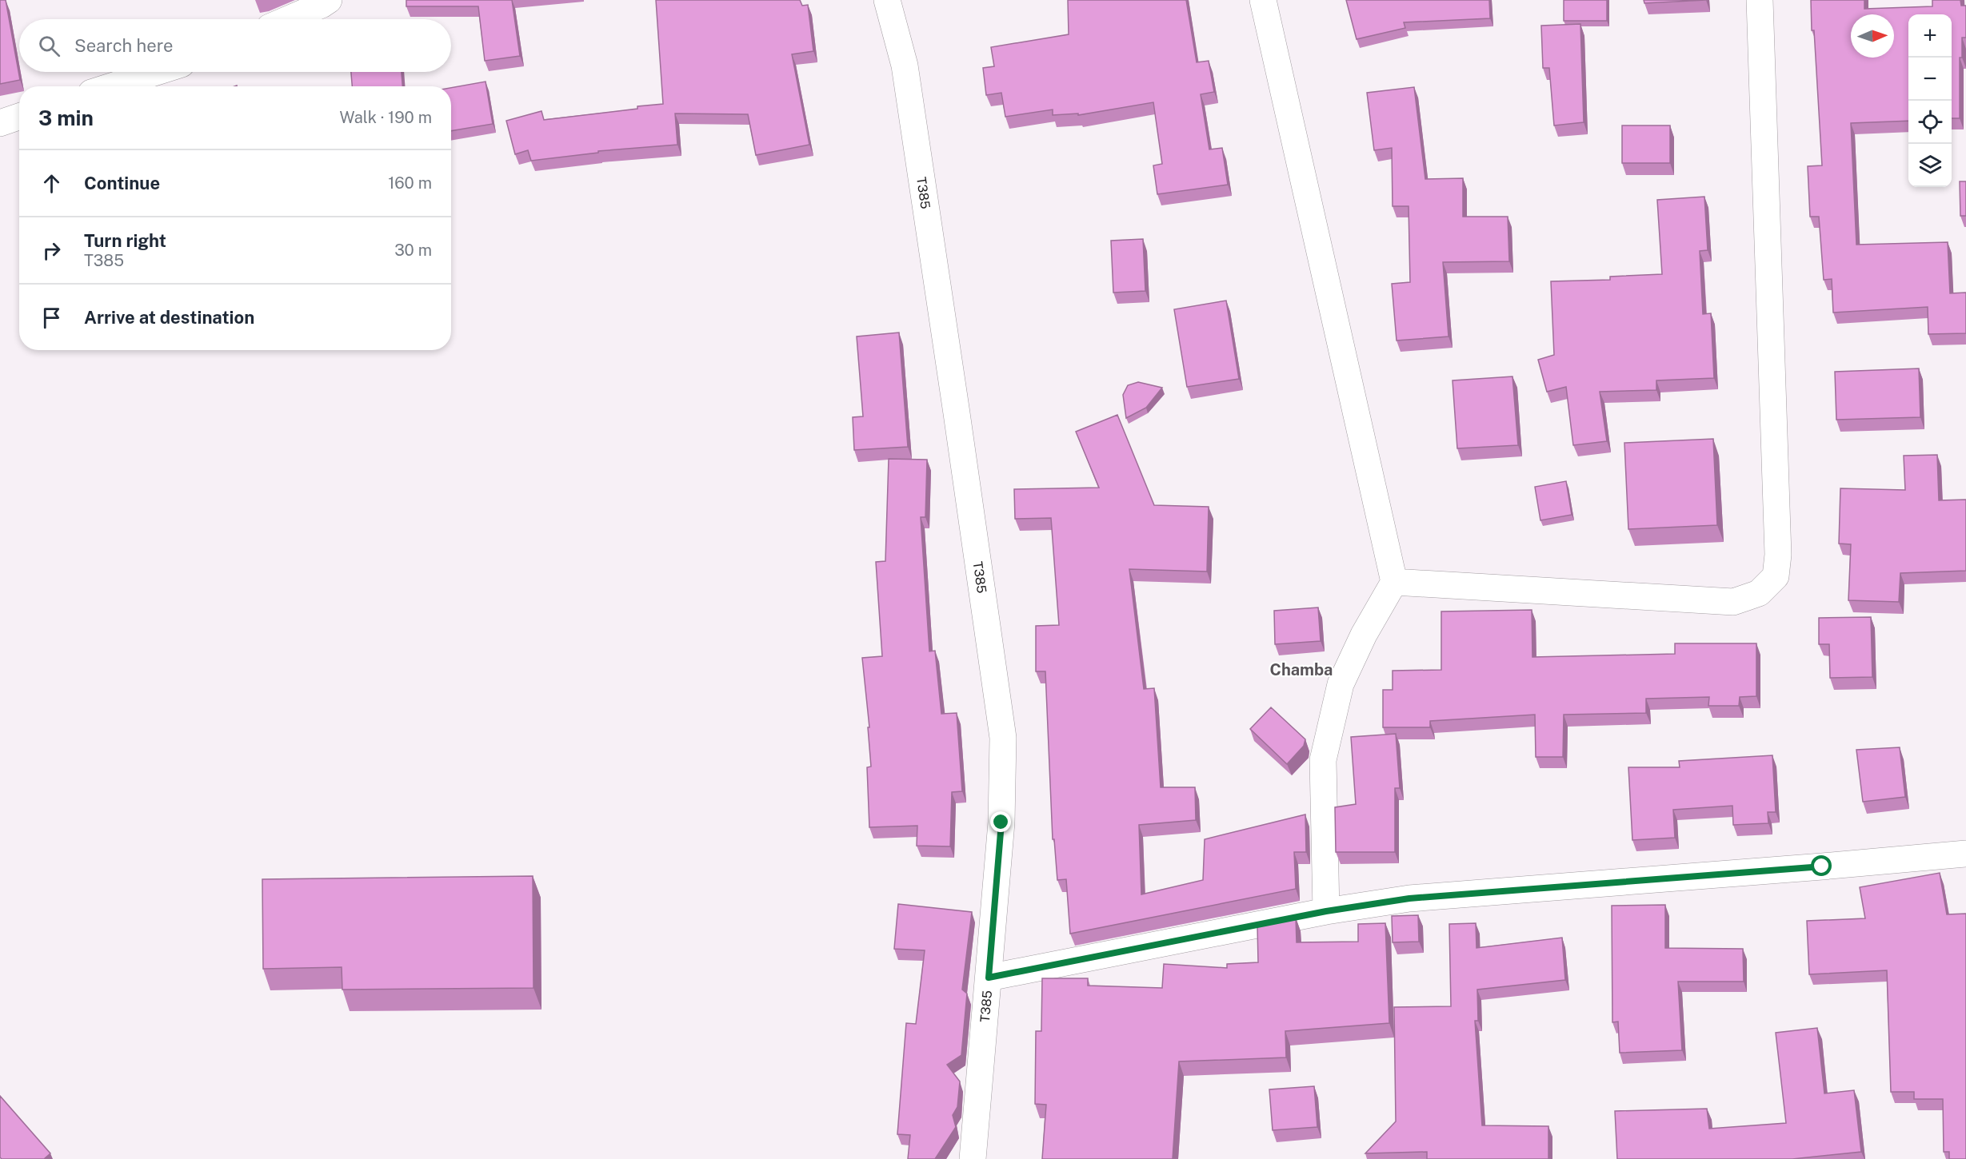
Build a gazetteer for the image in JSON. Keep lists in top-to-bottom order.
{
  "streets": {
    "street": ["T385"]
  },
  "districts": ["Chamba"],
  "north": "right",
  "page": {
    "map_buttons": ["+", "−"],
    "search": "Search here",
    "heading": ["3 min", "Walk · 190 m"],
    "list": [
      ["Continue", "160 m"],
      ["Turn right", "T385", "30 m"],
      "Arrive at destination"
    ]
  }
}
